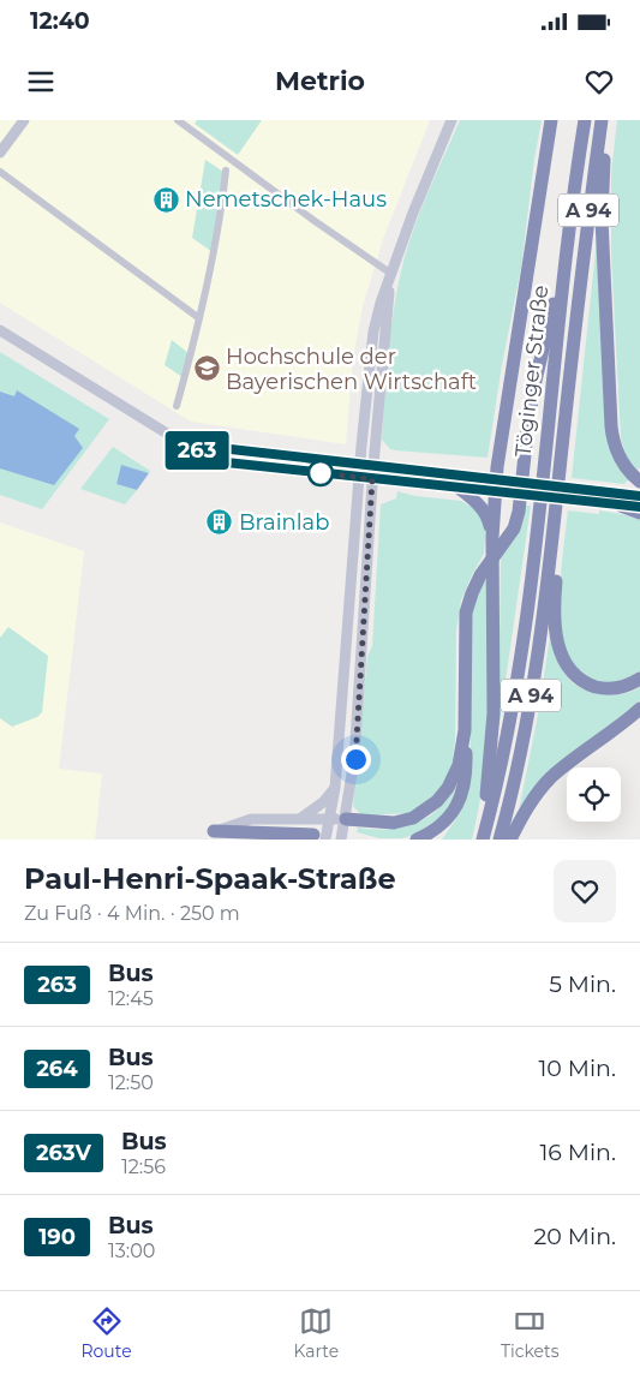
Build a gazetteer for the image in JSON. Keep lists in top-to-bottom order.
{
  "streets": {
    "highway": ["A 94", "Töginger Straße"]
  },
  "places": {
    "building": ["Nemetschek-Haus", "Brainlab"],
    "school or university": ["Hochschule der Bayerischen Wirtschaft"]
  },
  "lines": ["bus line 263"],
  "page": {
    "status": "12:40",
    "header": "Metrio",
    "on_map": "263",
    "heading": ["Paul-Henri-Spaak-Straße", "Zu Fuß · 4 Min. · 250 m"],
    "list": [
      {
        "mark": "263",
        "name": "Bus",
        "note": "12:45",
        "value": "5 Min."
      },
      {
        "mark": "264",
        "name": "Bus",
        "note": "12:50",
        "value": "10 Min."
      },
      {
        "mark": "263V",
        "name": "Bus",
        "note": "12:56",
        "value": "16 Min."
      },
      {
        "mark": "190",
        "name": "Bus",
        "note": "13:00",
        "value": "20 Min."
      }
    ],
    "tabs": ["Route", "Karte", "Tickets"]
  }
}
